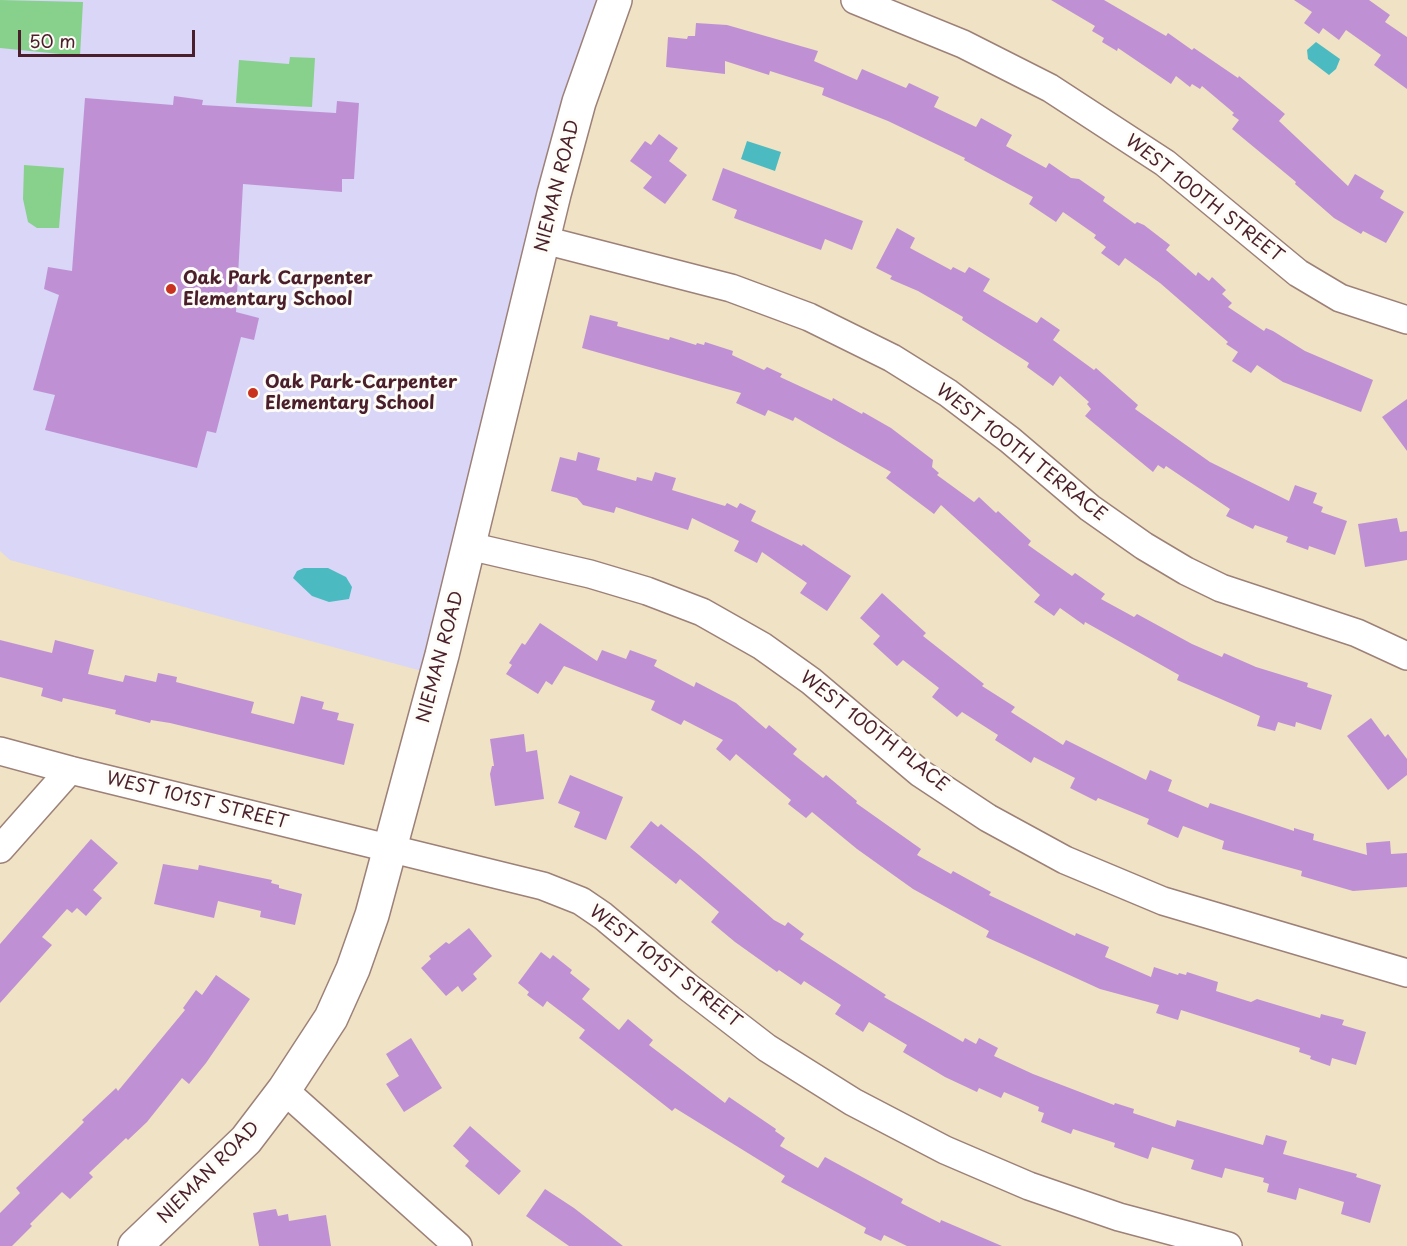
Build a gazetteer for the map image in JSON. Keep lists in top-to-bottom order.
{
  "streets": {
    "street": [
      "NIEMAN ROAD",
      "WEST 100TH STREET",
      "WEST 100TH TERRACE",
      "WEST 100TH PLACE",
      "WEST 101ST STREET"
    ]
  },
  "crossings": [
    ["NIEMAN ROAD", "WEST 100TH TERRACE"],
    ["NIEMAN ROAD", "WEST 100TH PLACE"],
    ["NIEMAN ROAD", "WEST 101ST STREET"]
  ],
  "places": ["Oak Park Carpenter Elementary School", "Oak Park-Carpenter Elementary School"],
  "scale_bar": "50 m"
}
